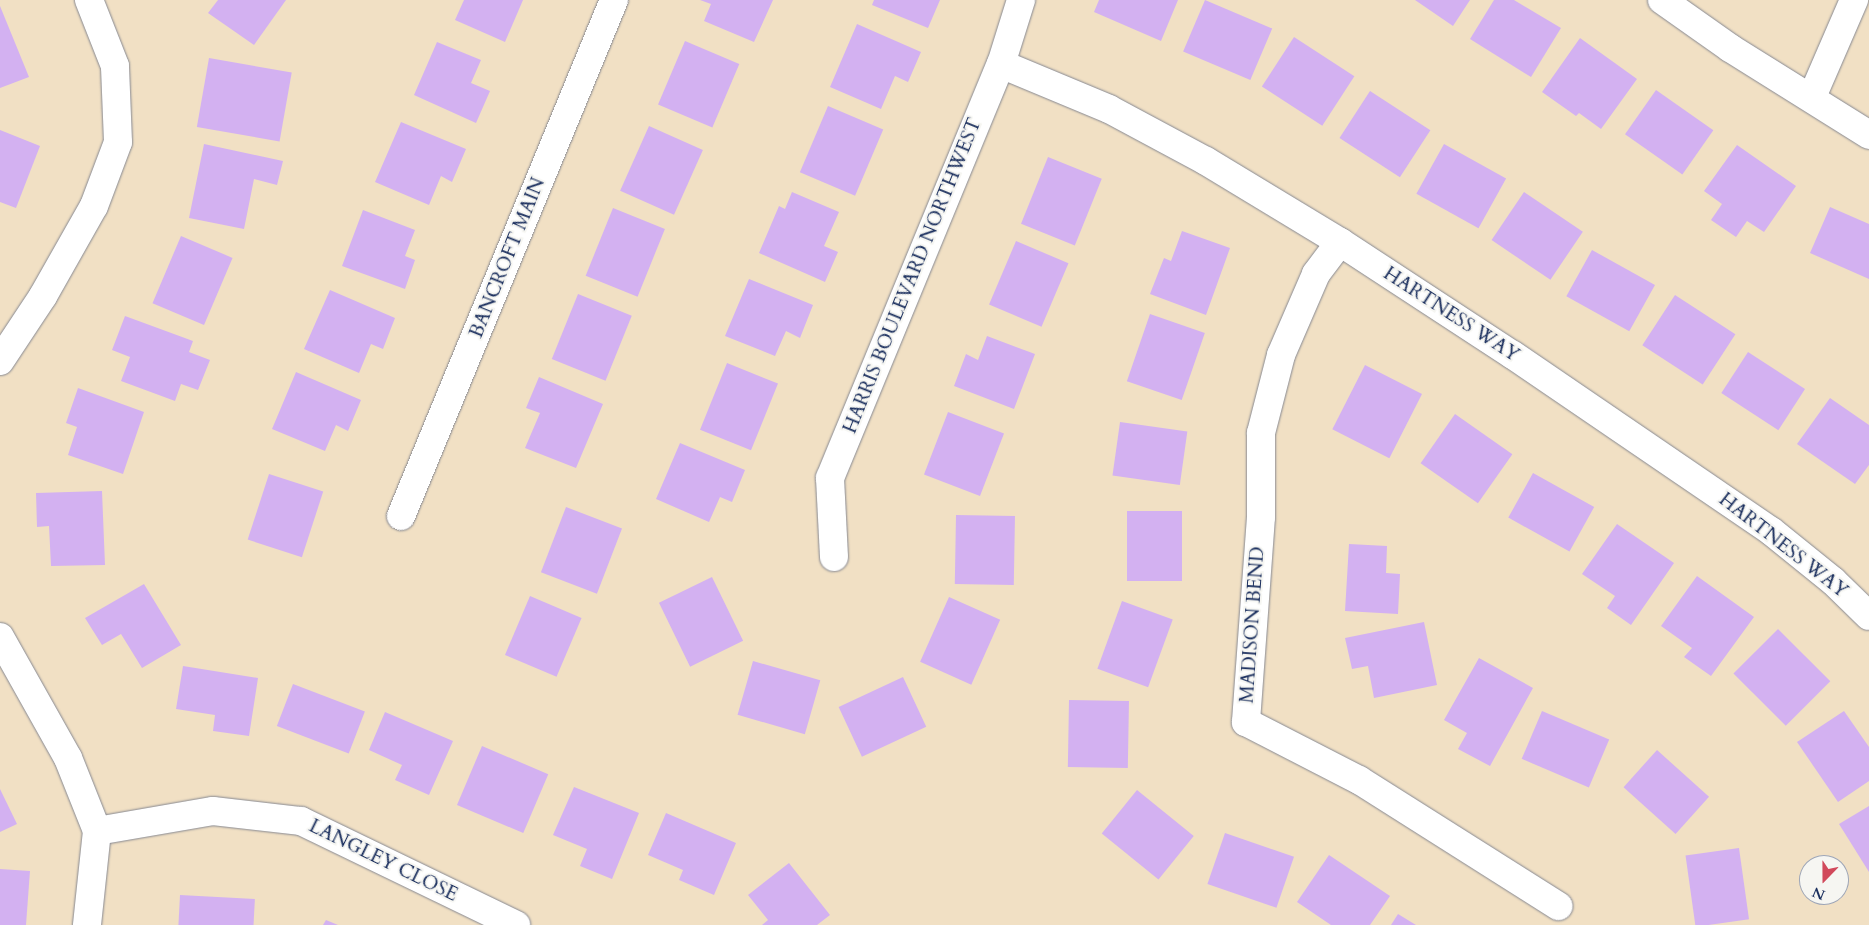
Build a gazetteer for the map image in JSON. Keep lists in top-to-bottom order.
{
  "streets": {
    "street": [
      "BANCROFT MAIN",
      "HARRIS BOULEVARD NORTHWEST",
      "HARTNESS WAY",
      "MADISON BEND",
      "LANGLEY CLOSE"
    ]
  },
  "crossings": [
    ["HARRIS BOULEVARD NORTHWEST", "HARTNESS WAY"],
    ["HARTNESS WAY", "MADISON BEND"]
  ],
  "north": "bottom"
}
